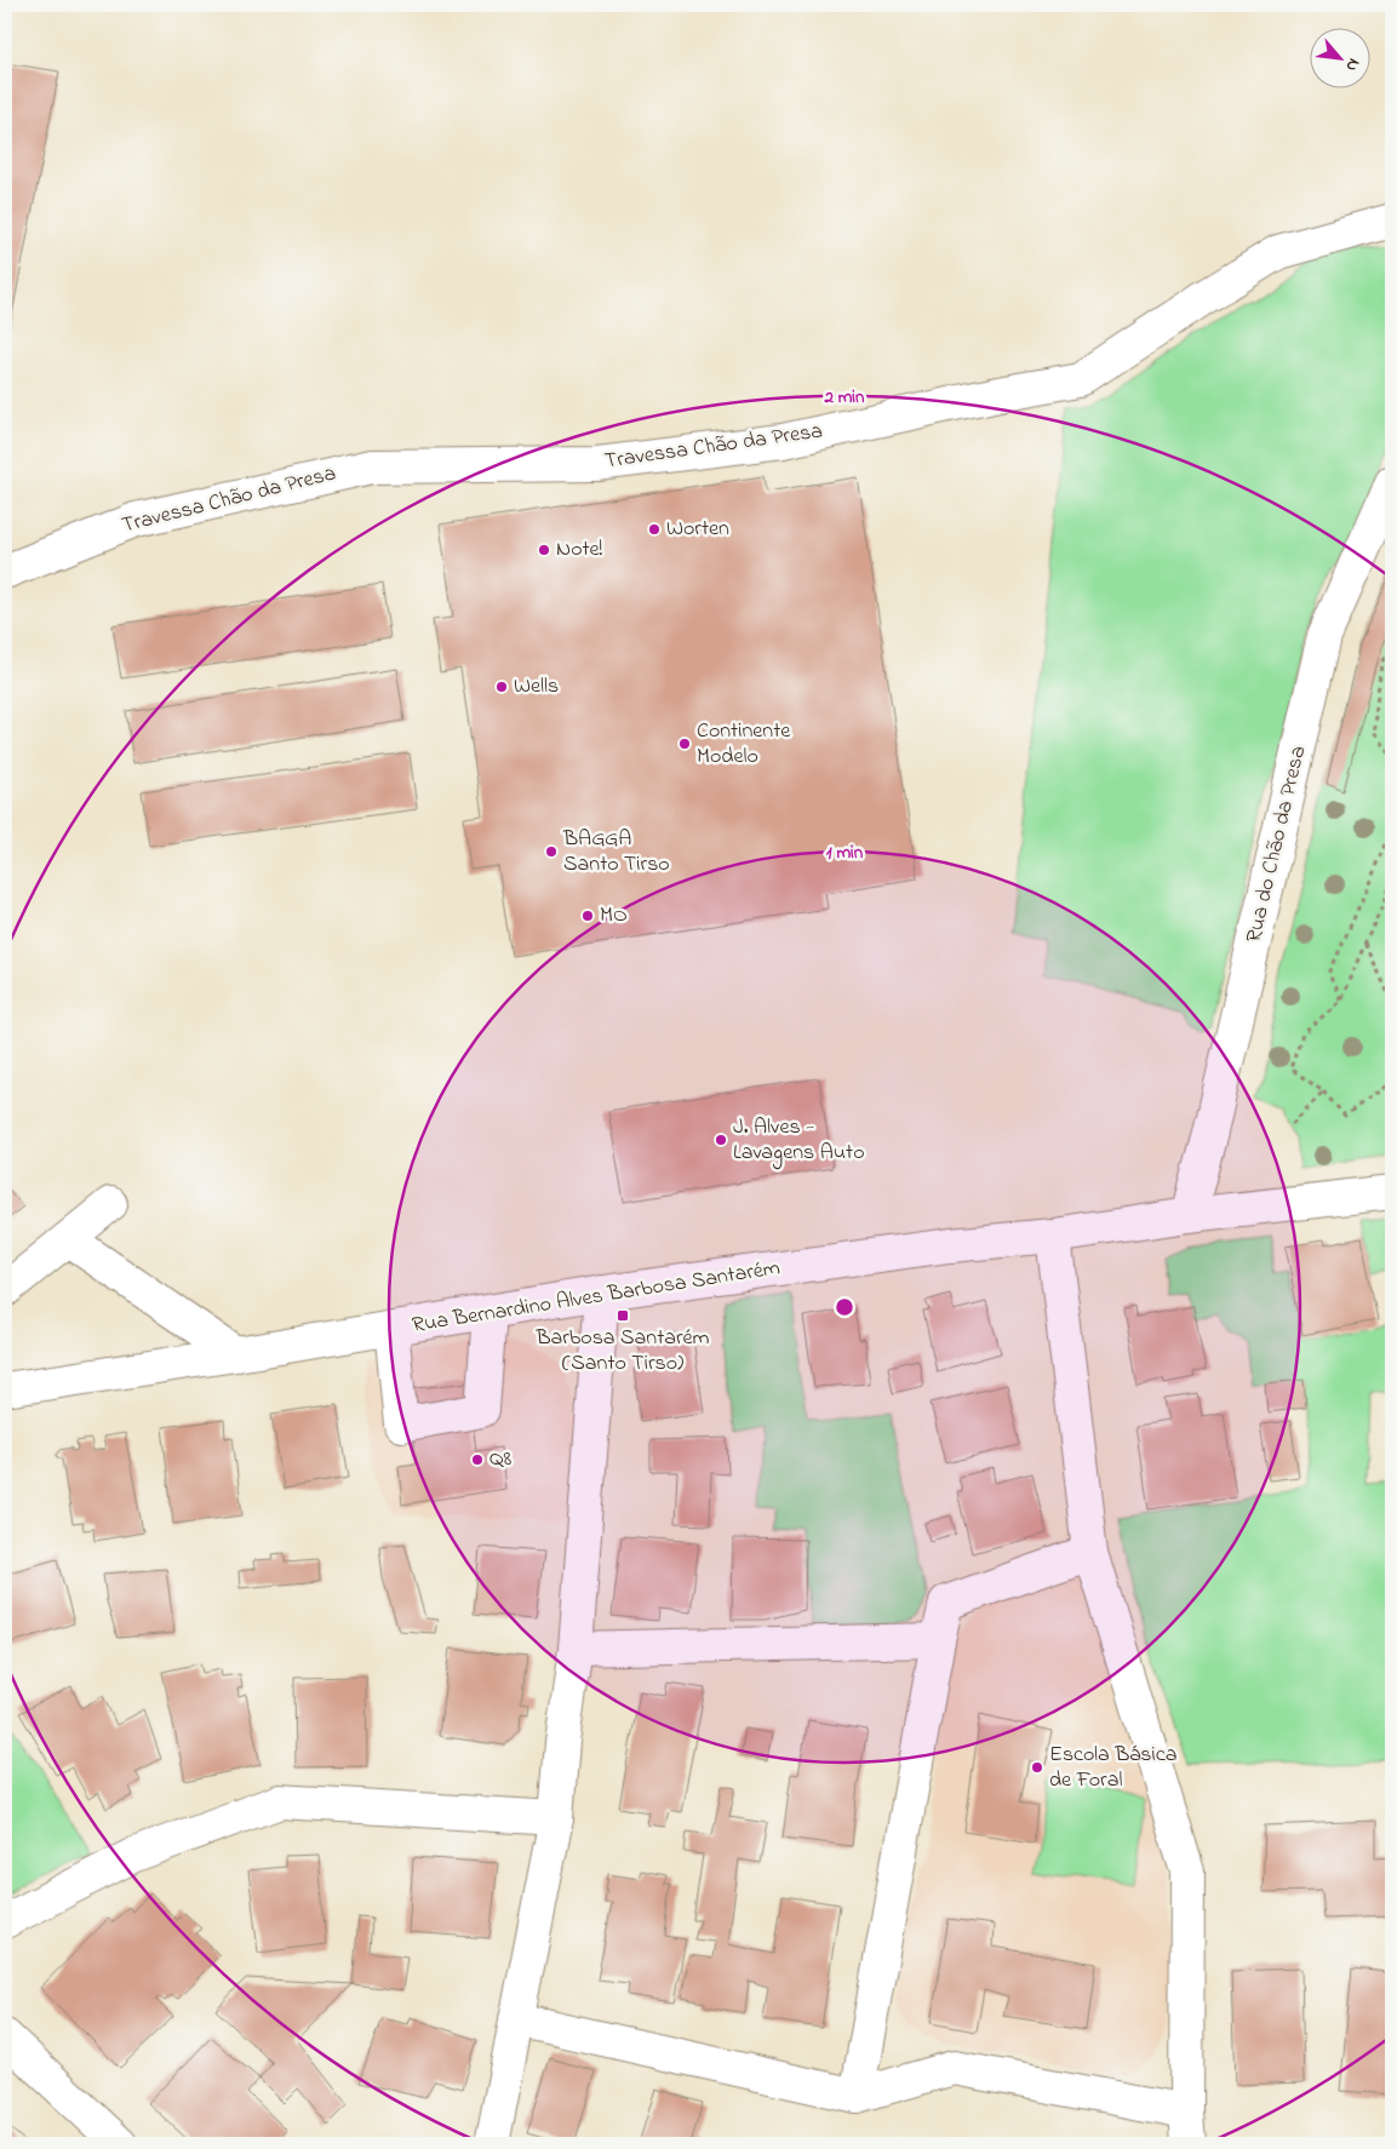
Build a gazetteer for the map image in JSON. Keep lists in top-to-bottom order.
{
  "streets": {
    "street": ["Travessa Chão da Presa", "Rua do Chão da Presa", "Rua Bernardino Alves Barbosa Santarém"]
  },
  "crossings": [
    ["Rua do Chão da Presa", "Rua Bernardino Alves Barbosa Santarém"]
  ],
  "places": {
    "other": [
      "Worten",
      "Note!",
      "Wells",
      "Continente Modelo",
      "BAGGA Santo Tirso",
      "MO",
      "J. Alves - Lavagens Auto",
      "Q8",
      "Escola Básica de Foral"
    ],
    "transit": ["Barbosa Santarém (Santo Tirso)"]
  },
  "north": "bottom right",
  "rings": ["2 min", "1 min"]
}
